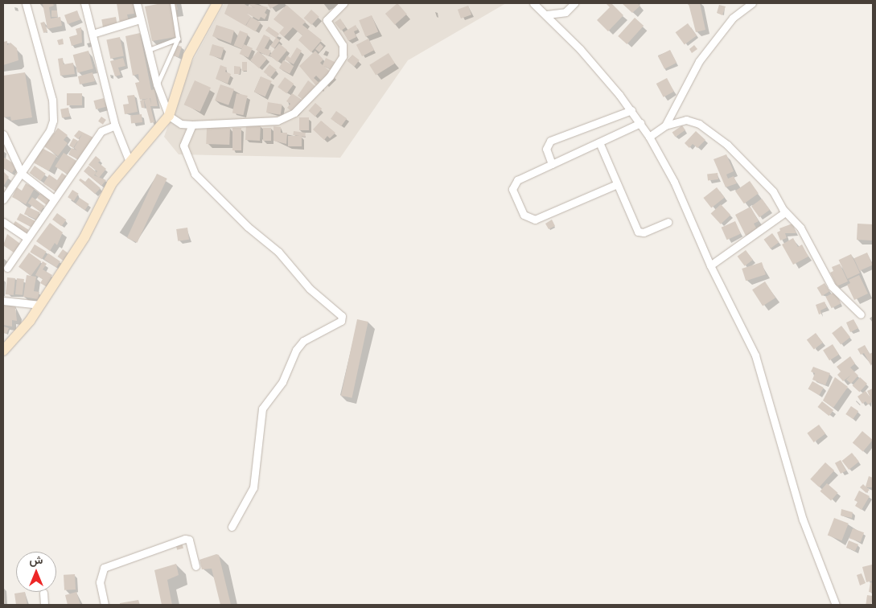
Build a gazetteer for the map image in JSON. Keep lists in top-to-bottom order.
{
  "north": "top"
}
